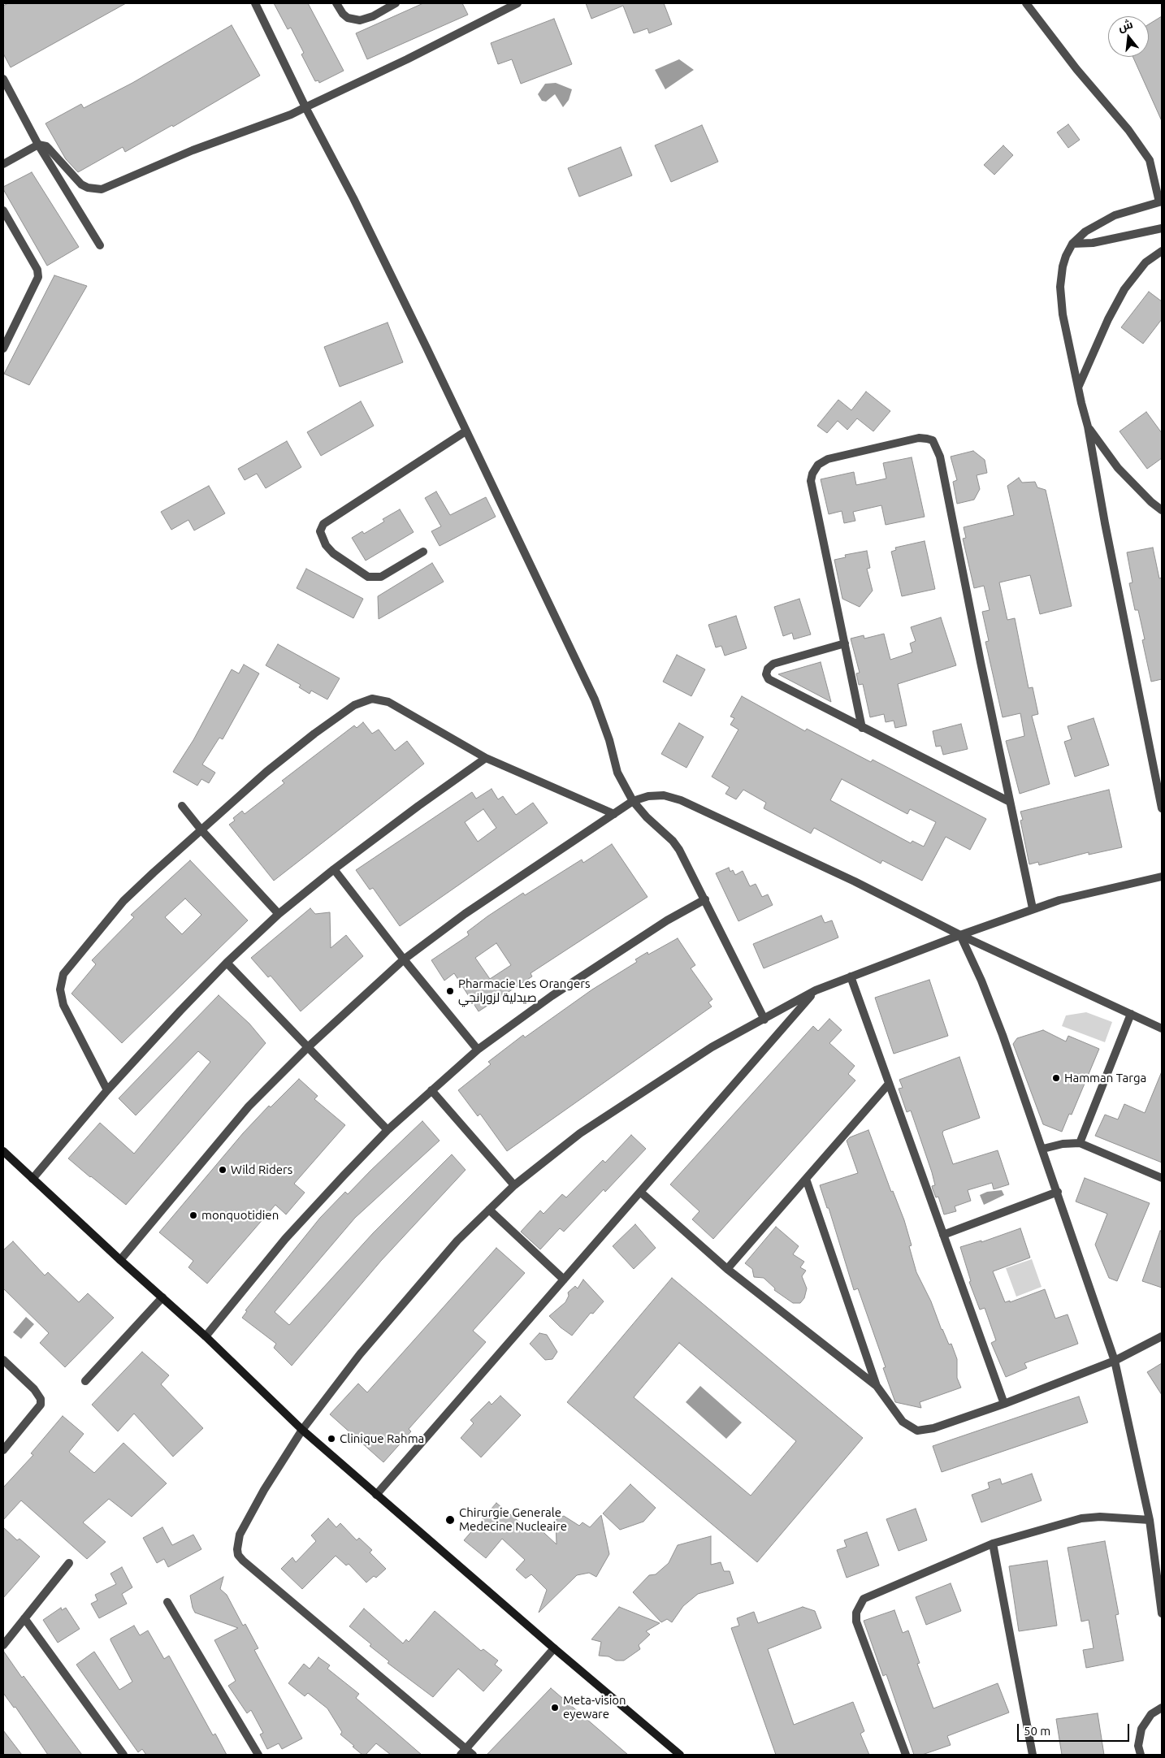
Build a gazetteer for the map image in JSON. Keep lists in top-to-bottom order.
{
  "places": [
    "Pharmacie Les Orangers صيدلية لزورانجي",
    "Hamman Targa",
    "Wild Riders",
    "monquotidien",
    "Clinique Rahma",
    "Chirurgie Generale Medecine Nucleaire",
    "Meta-vision eyeware"
  ],
  "scale_bar": "50 m",
  "north": "top"
}
